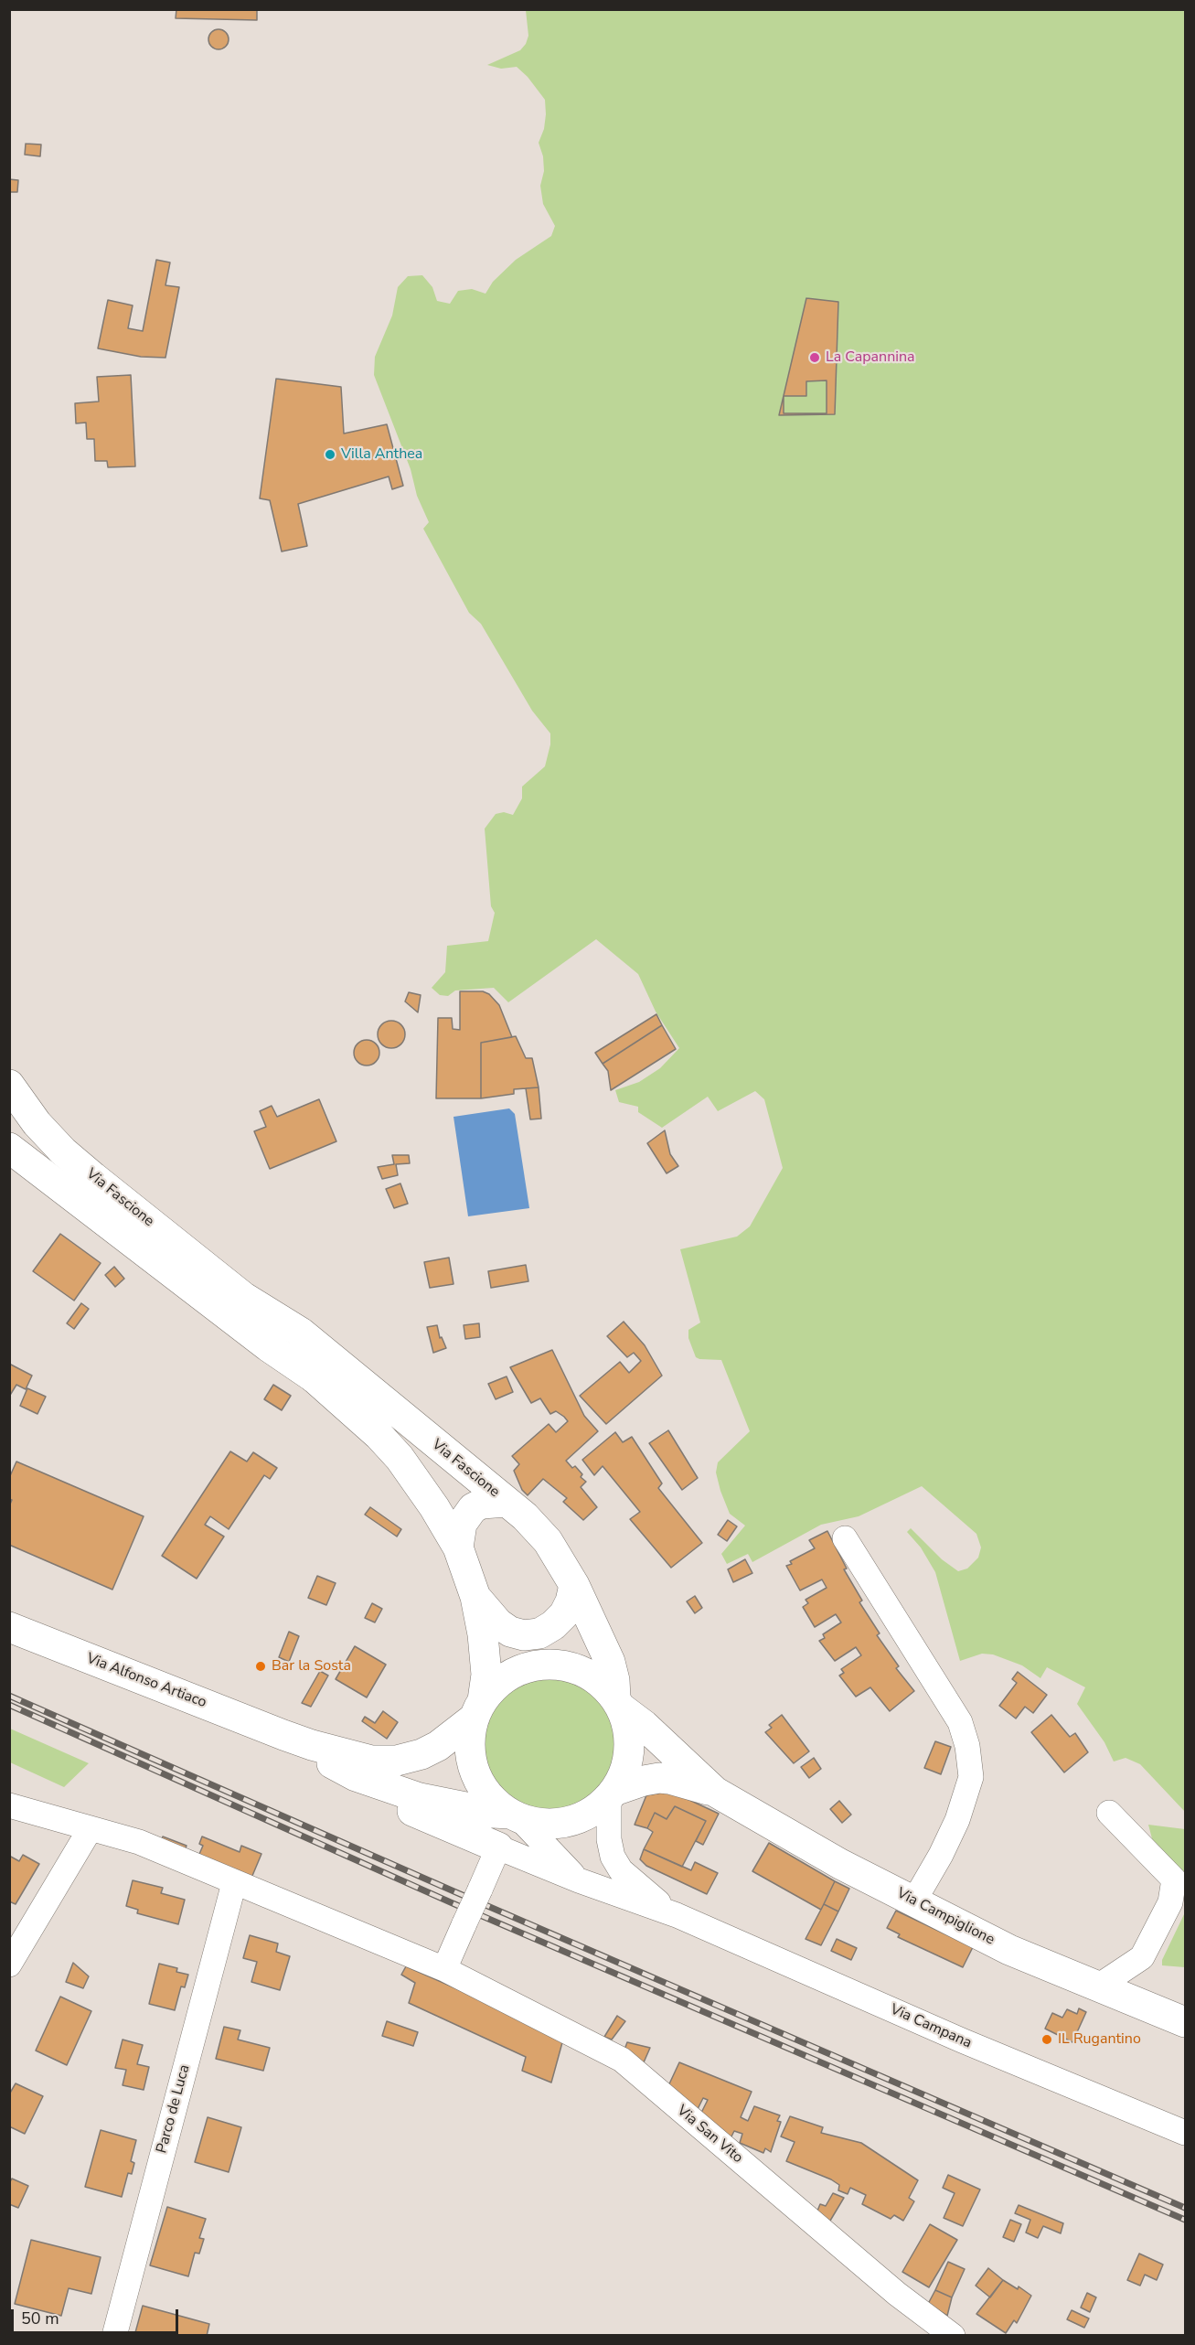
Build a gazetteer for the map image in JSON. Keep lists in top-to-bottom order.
{
  "streets": {
    "main road": ["Via Fascione", "Via Alfonso Artiaco", "Via Campiglione"],
    "street": ["Via Campana", "Parco de Luca", "Via San Vito"]
  },
  "crossings": [
    ["Via Fascione", "Via Campiglione"],
    ["Via Fascione", "Via Campana"],
    ["Via Campiglione", "Via Campana"],
    ["Parco de Luca", "Via San Vito"]
  ],
  "places": [
    "La Capannina",
    "Villa Anthea",
    "Bar la Sosta",
    "IL Rugantino"
  ],
  "scale_bar": "50 m"
}
